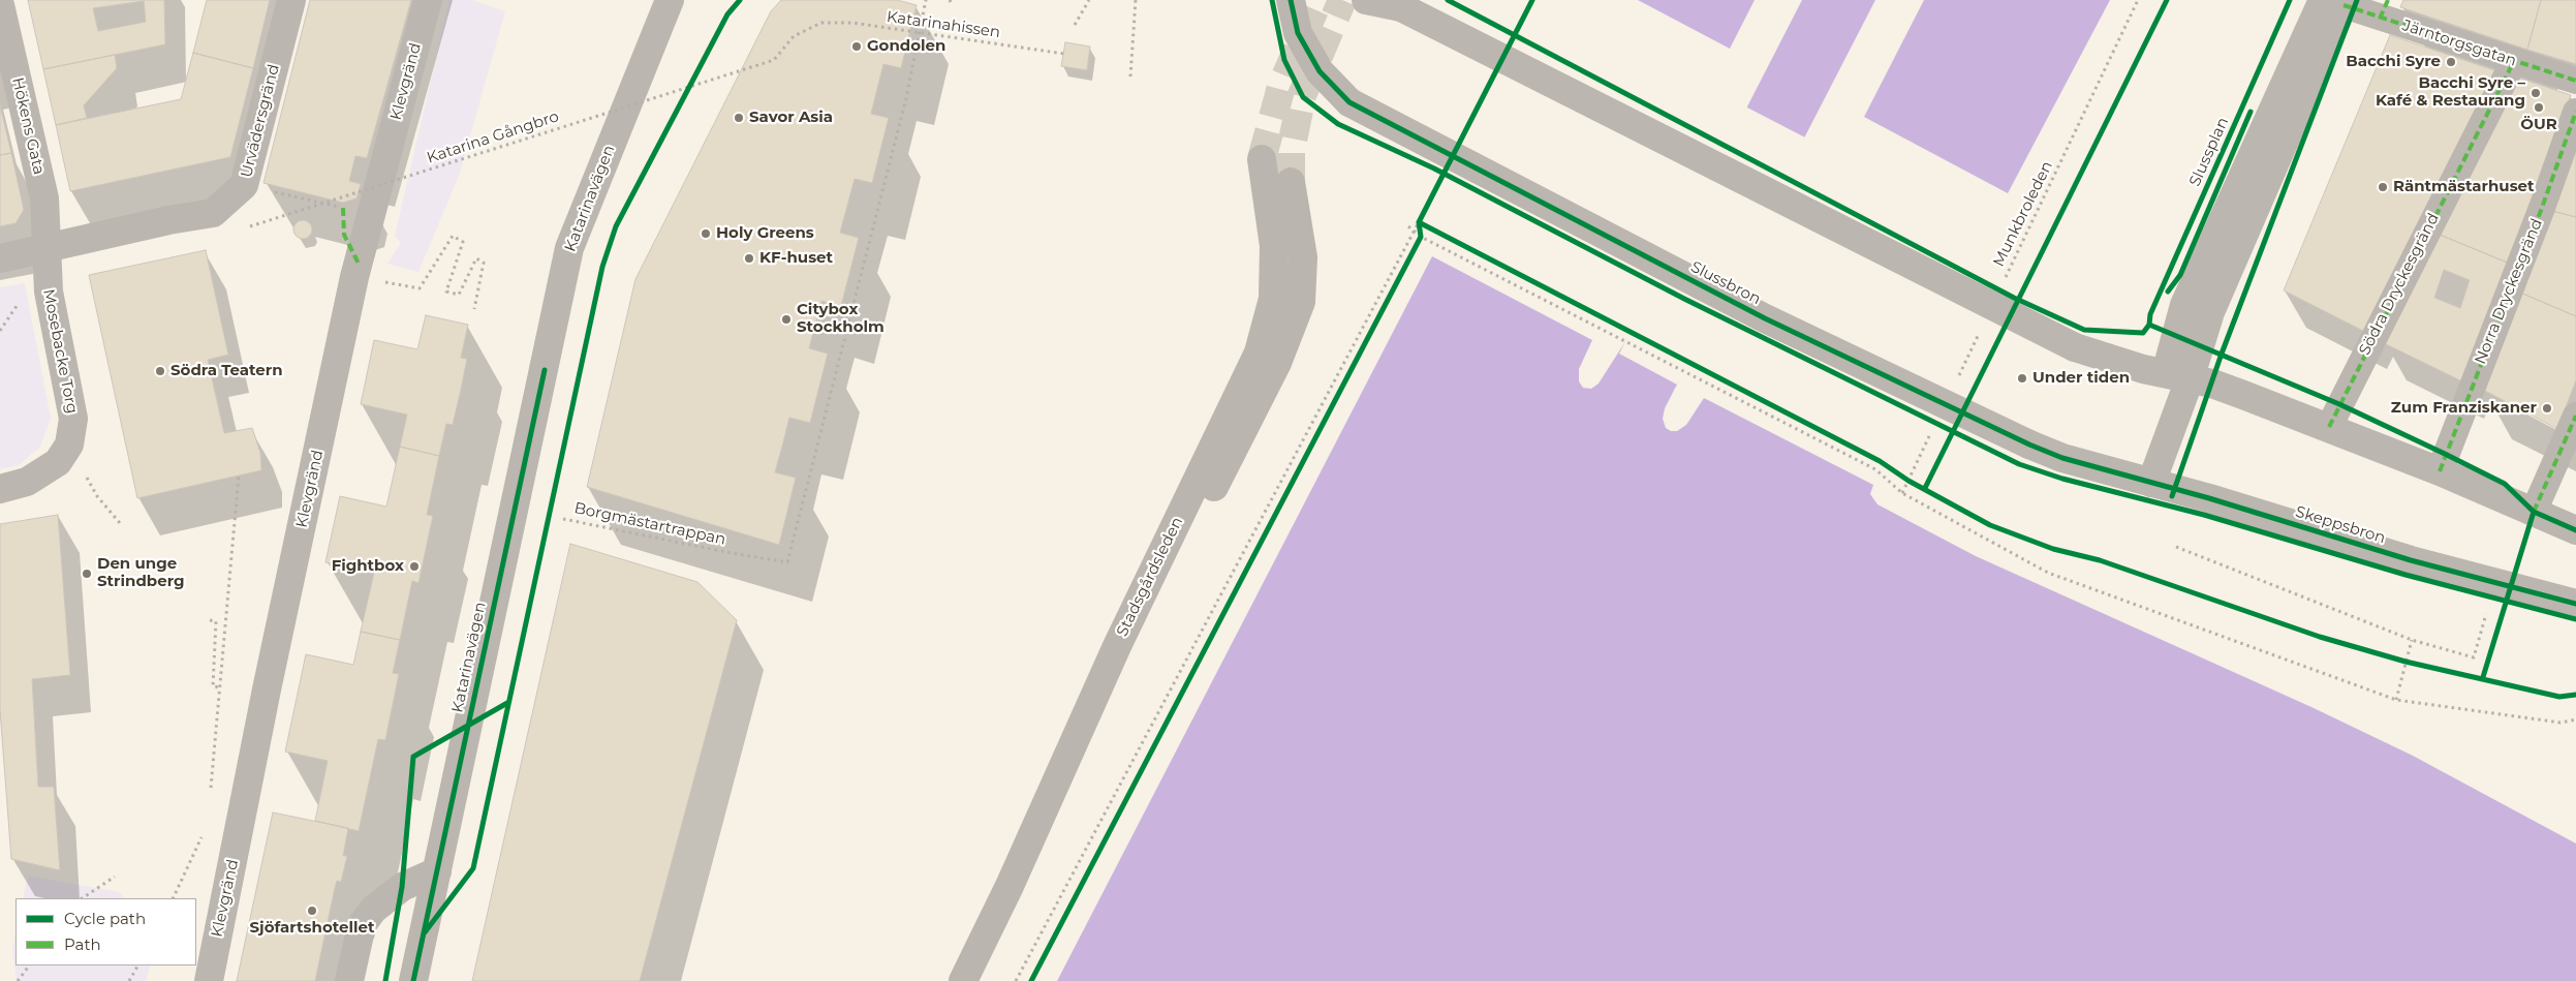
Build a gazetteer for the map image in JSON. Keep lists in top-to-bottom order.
{
  "streets": {
    "main road": ["Stadsgårdsleden"],
    "street": [
      "Järntorgsgatan",
      "Klevgränd",
      "Urvädersgränd",
      "Hökens Gata",
      "Katarinavägen",
      "Slussbron",
      "Södra Dryckesgränd",
      "Norra Dryckesgränd",
      "Mosebacke Torg",
      "Skeppsbron"
    ],
    "path": [
      "Katarinahissen",
      "Katarina Gångbro",
      "Munkbroleden",
      "Borgmästartrappan"
    ],
    "cycle path": ["Slussplan"]
  },
  "crossings": [
    ["Katarinahissen", "Katarina Gångbro"],
    ["Järntorgsgatan", "Södra Dryckesgränd"],
    ["Urvädersgränd", "Hökens Gata"],
    ["Urvädersgränd", "Mosebacke Torg"],
    ["Hökens Gata", "Mosebacke Torg"],
    ["Slussbron", "Skeppsbron"]
  ],
  "places": [
    "Gondolen",
    "Bacchi Syre",
    "Bacchi Syre – Kafé & Restaurang",
    "ÖUR",
    "Savor Asia",
    "Räntmästarhuset",
    "Holy Greens",
    "KF-huset",
    "Citybox Stockholm",
    "Södra Teatern",
    "Under tiden",
    "Zum Franziskaner",
    "Fightbox",
    "Den unge Strindberg",
    "Sjöfartshotellet"
  ],
  "legend": ["Cycle path", "Path"]
}
